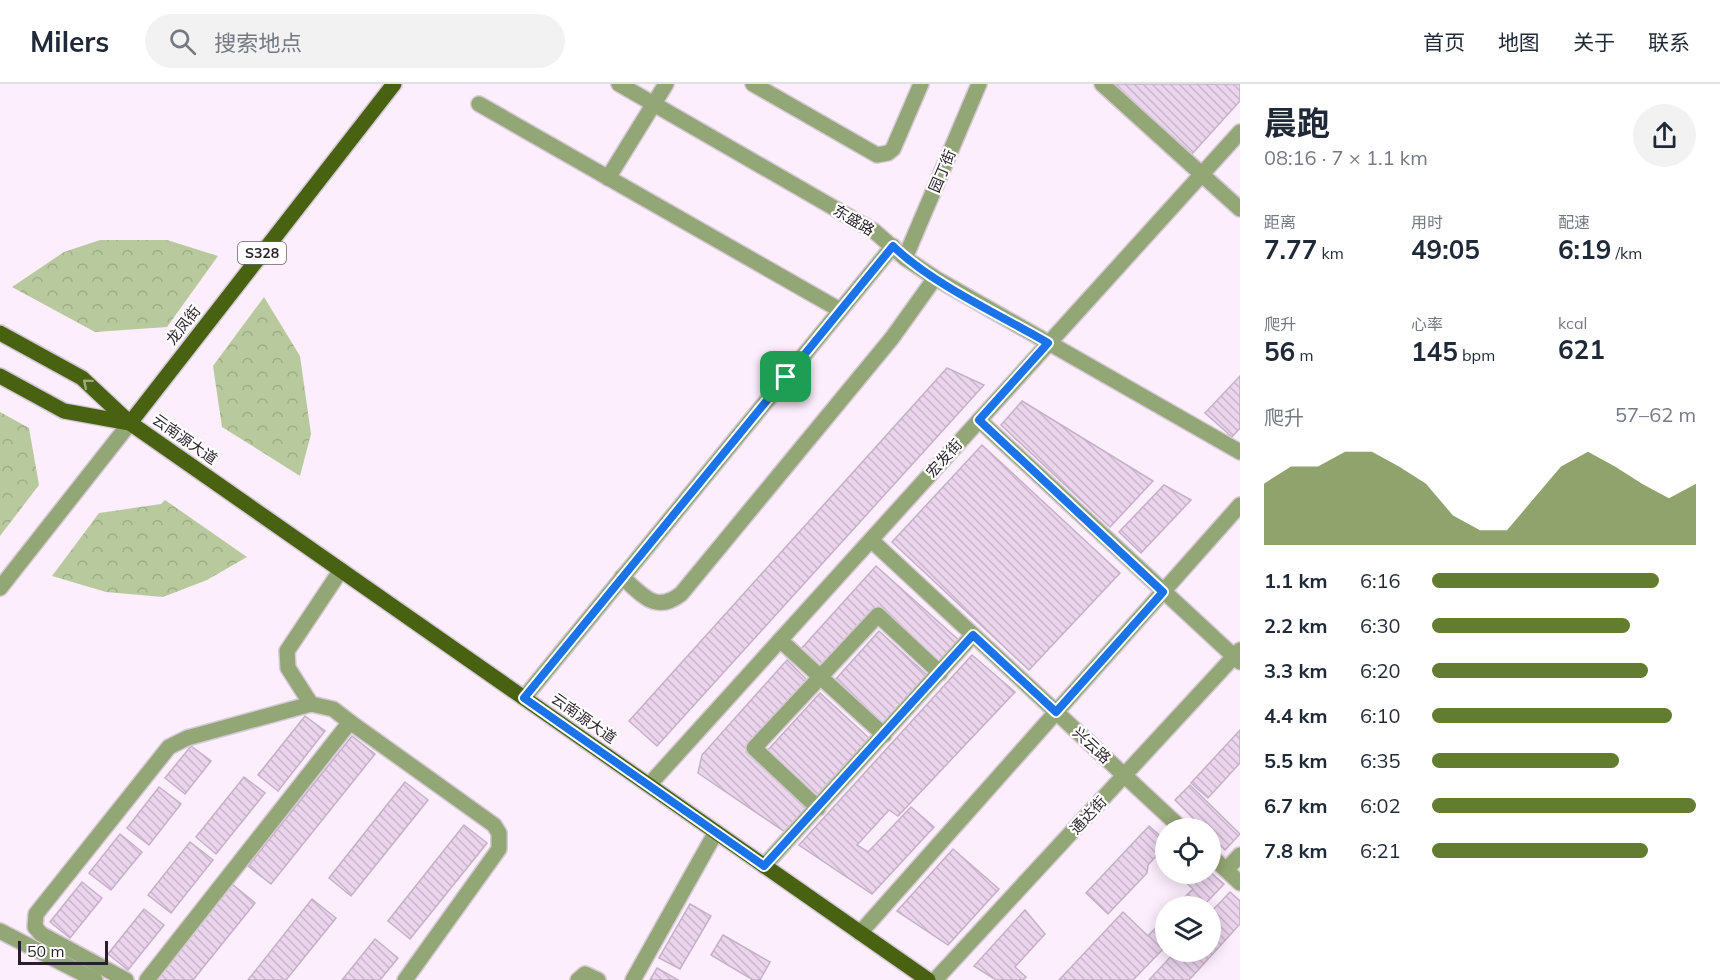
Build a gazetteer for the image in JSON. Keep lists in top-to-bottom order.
{
  "streets": {
    "main road": ["S328", "龙凤街", "云南源大道"],
    "street": [
      "园丁街",
      "东盛路",
      "宏发街",
      "兴云路",
      "通达街"
    ]
  },
  "crossings": [
    ["园丁街", "东盛路"],
    ["东盛路", "宏发街"],
    ["龙凤街", "云南源大道"],
    ["云南源大道", "宏发街"],
    ["宏发街", "兴云路"],
    ["兴云路", "通达街"]
  ],
  "scale_bar": "50 m",
  "page": {
    "header": "Milers",
    "search": "搜索地点",
    "nav": [
      "首页",
      "地图",
      "关于",
      "联系"
    ],
    "heading": ["晨跑", "08:16 · 7 × 1.1 km"],
    "stats": [
      ["距离", "7.77 km"],
      ["用时", "49:05"],
      ["配速", "6:19 /km"],
      ["爬升", "56 m"],
      ["心率", "145 bpm"],
      ["kcal", "621"]
    ],
    "chart": ["爬升", "57–62 m"],
    "list": [
      {
        "name": "1.1 km",
        "note": "6:16"
      },
      {
        "name": "2.2 km",
        "note": "6:30"
      },
      {
        "name": "3.3 km",
        "note": "6:20"
      },
      {
        "name": "4.4 km",
        "note": "6:10"
      },
      {
        "name": "5.5 km",
        "note": "6:35"
      },
      {
        "name": "6.7 km",
        "note": "6:02"
      },
      {
        "name": "7.8 km",
        "note": "6:21"
      }
    ],
    "scale": "50 m"
  }
}
